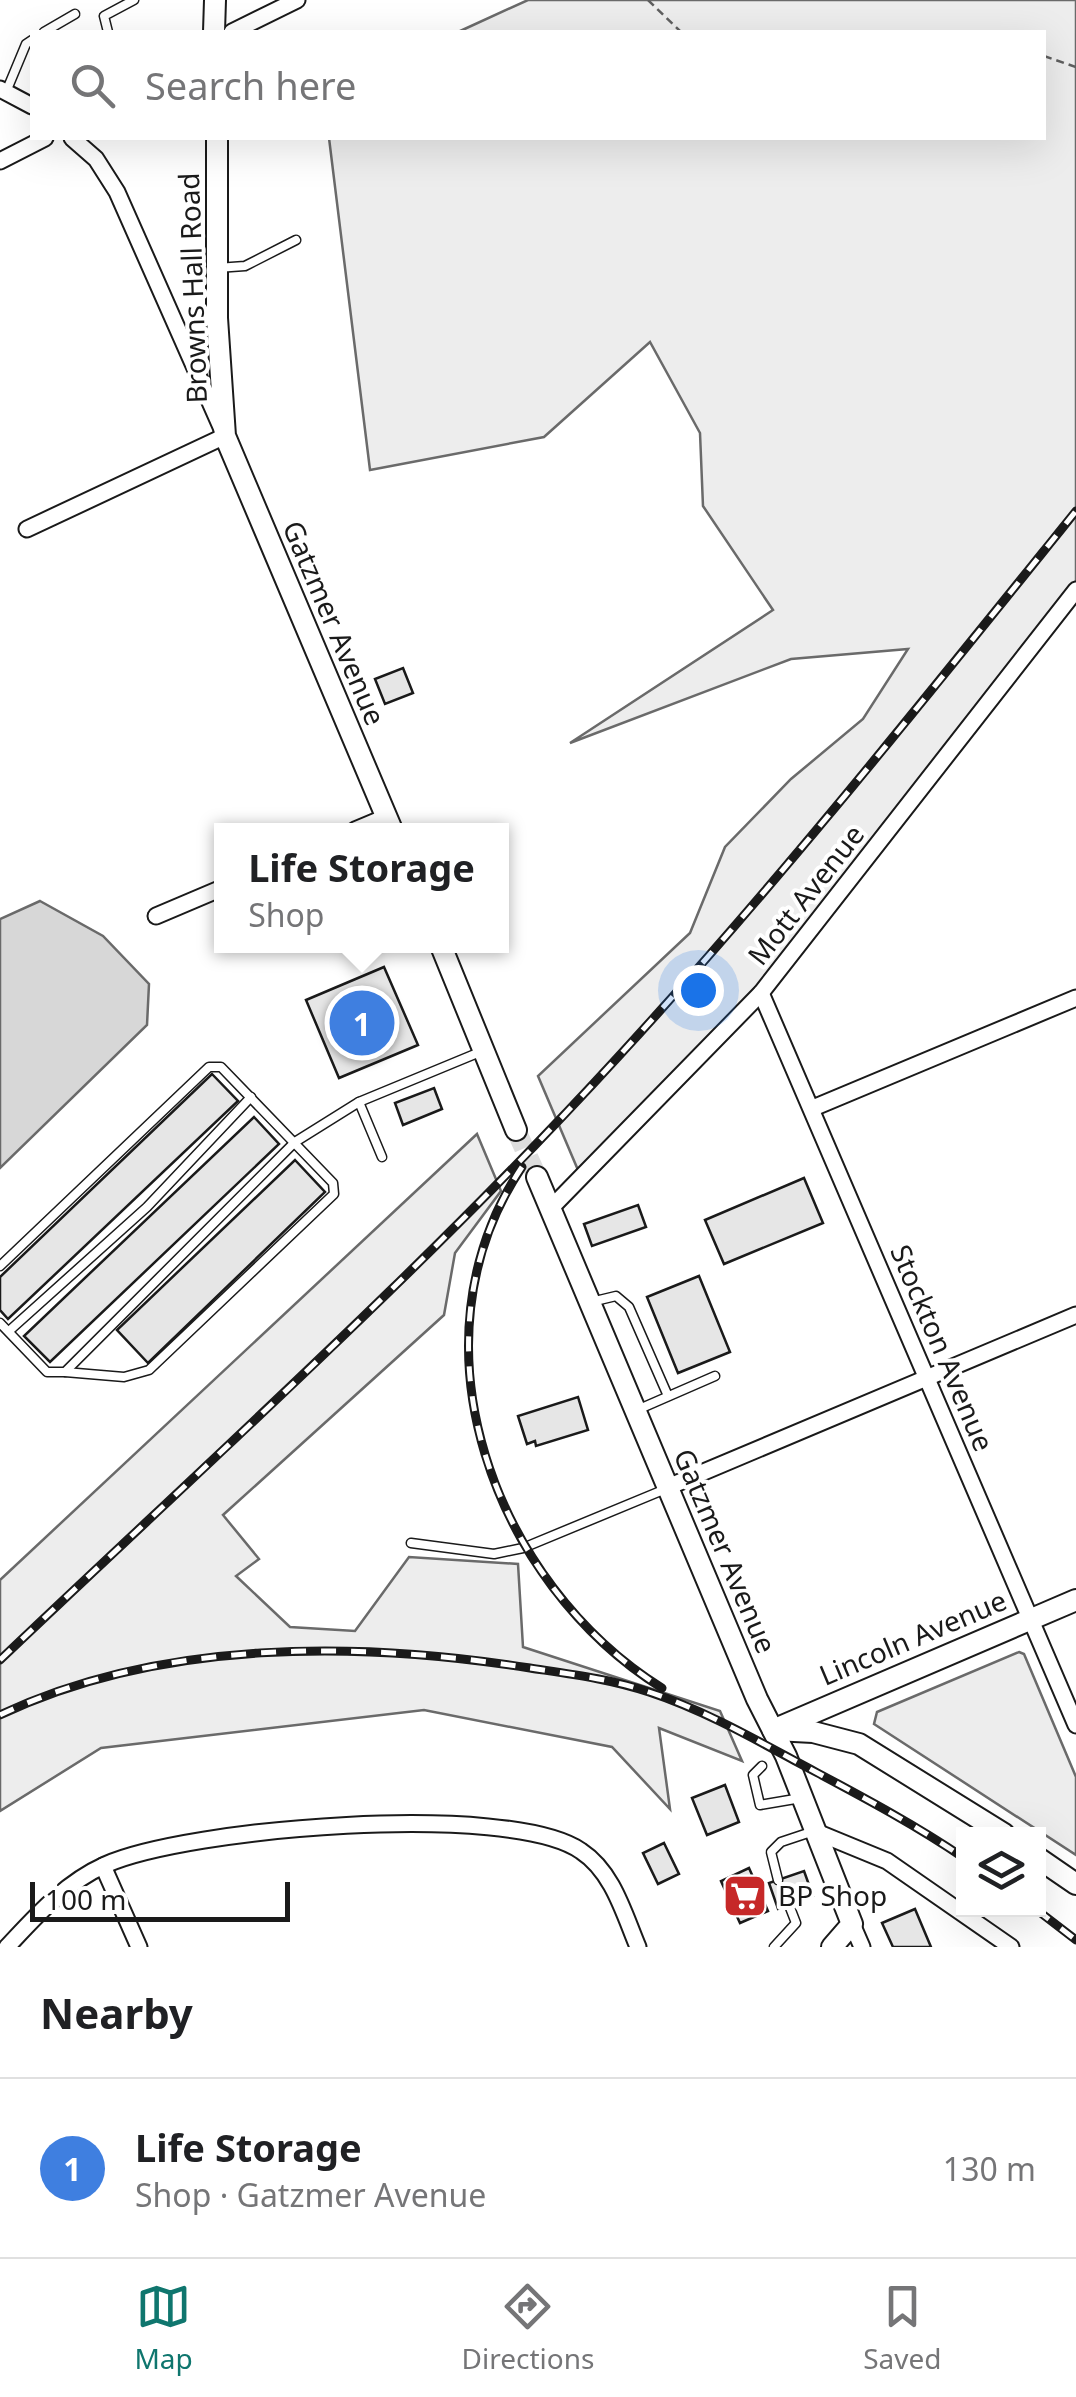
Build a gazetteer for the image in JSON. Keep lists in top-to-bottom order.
{
  "streets": {
    "street": [
      "Browns Hall Road",
      "Gatzmer Avenue",
      "Mott Avenue",
      "Stockton Avenue",
      "Lincoln Avenue"
    ]
  },
  "crossings": [
    ["Browns Hall Road", "Gatzmer Avenue"],
    ["Gatzmer Avenue", "Mott Avenue"],
    ["Gatzmer Avenue", "Lincoln Avenue"],
    ["Mott Avenue", "Stockton Avenue"],
    ["Stockton Avenue", "Lincoln Avenue"]
  ],
  "places": {
    "supermarket": ["BP Shop"]
  },
  "scale_bar": "100 m",
  "page": {
    "search": "Search here",
    "popup": ["Life Storage", "Shop"],
    "pins": "1",
    "scale": "100 m",
    "heading": "Nearby",
    "list": [
      {
        "mark": "1",
        "name": "Life Storage",
        "note": "Shop · Gatzmer Avenue",
        "value": "130 m"
      }
    ],
    "nav": ["Map", "Directions", "Saved"]
  }
}
